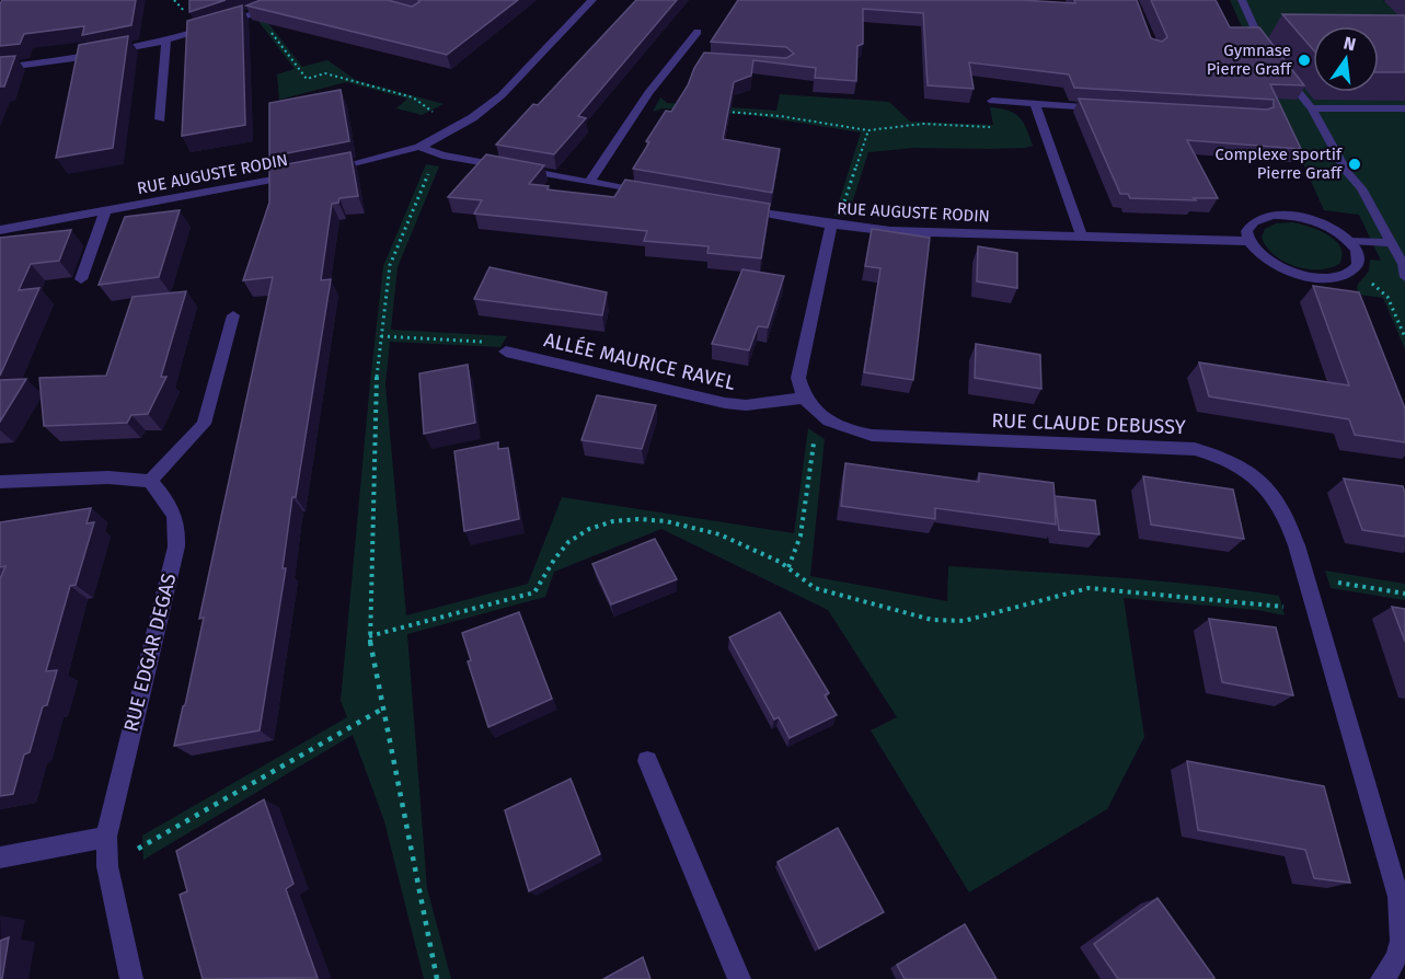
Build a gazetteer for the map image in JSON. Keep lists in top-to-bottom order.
{
  "streets": {
    "street": [
      "RUE AUGUSTE RODIN",
      "ALLÉE MAURICE RAVEL",
      "RUE CLAUDE DEBUSSY",
      "RUE EDGAR DEGAS"
    ]
  },
  "crossings": [
    ["ALLÉE MAURICE RAVEL", "RUE CLAUDE DEBUSSY"]
  ],
  "places": ["Gymnase Pierre Graff", "Complexe sportif Pierre Graff"],
  "north": "top"
}
